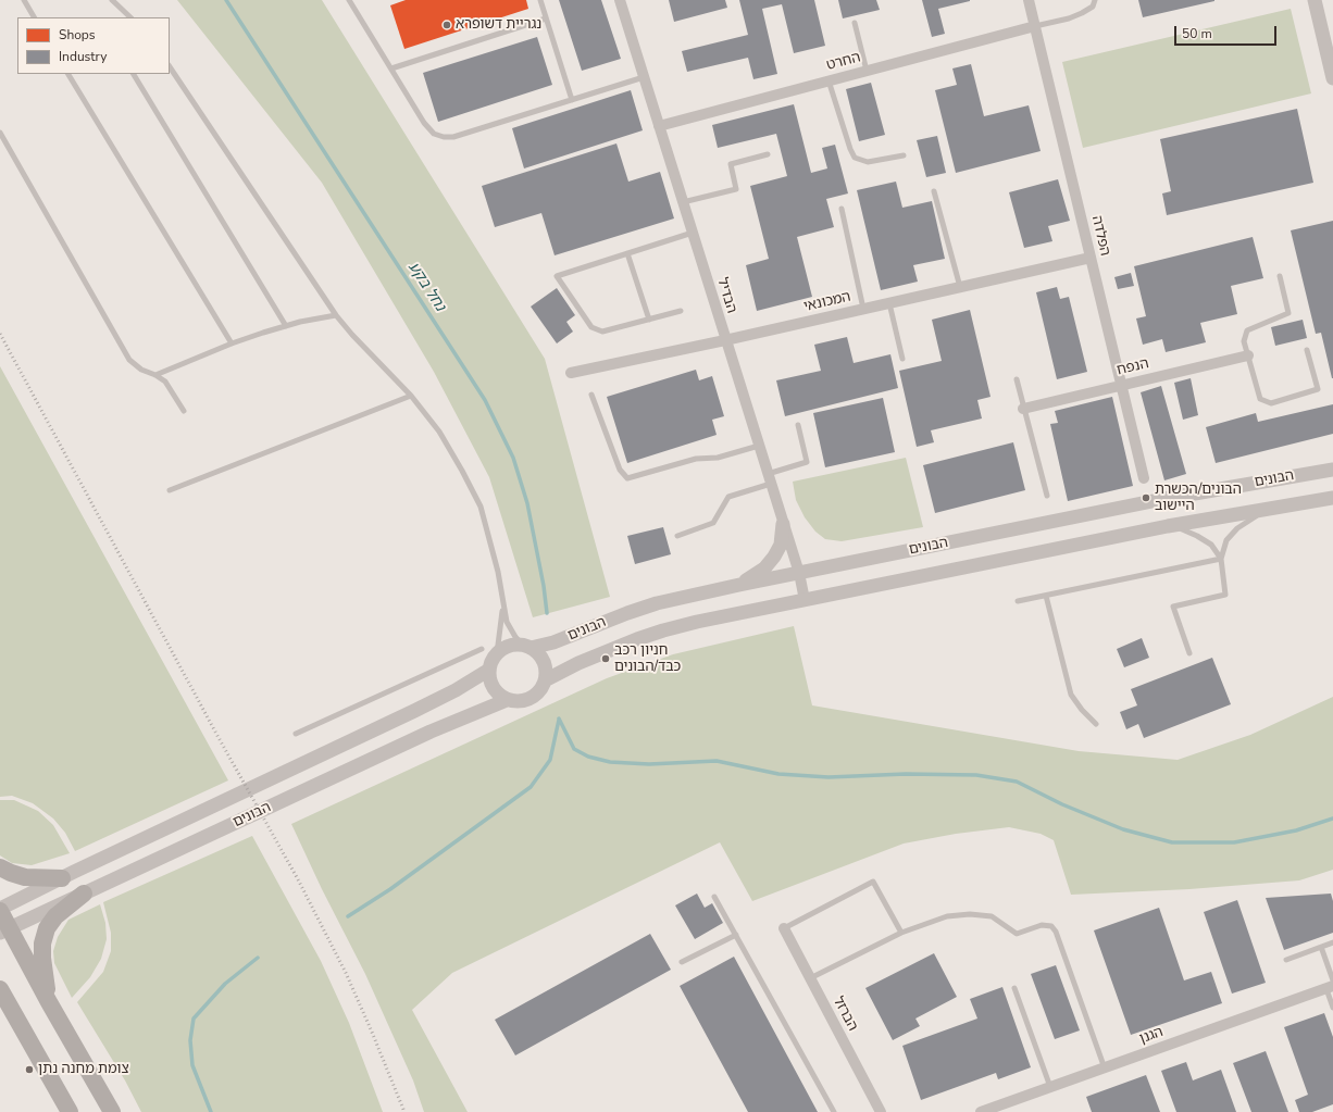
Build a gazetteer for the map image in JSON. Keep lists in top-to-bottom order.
{
  "streets": {
    "street": [
      "החרט",
      "הפלדה",
      "הבדיל",
      "המכונאי",
      "הנפח",
      "הבונים",
      "הברזל",
      "הגנן"
    ]
  },
  "crossings": [
    ["החרט", "הפלדה"],
    ["החרט", "הבדיל"],
    ["הפלדה", "המכונאי"],
    ["הפלדה", "הנפח"],
    ["הבדיל", "המכונאי"],
    ["הבדיל", "הבונים"]
  ],
  "water": ["נחל בקע"],
  "places": [
    "נגריית דשופרא",
    "הבונים/הכשרת היישוב",
    "חניון רכב כבד/הבונים",
    "צומת מחנה נתן"
  ],
  "legend": ["Shops", "Industry"],
  "scale_bar": "50 m"
}
